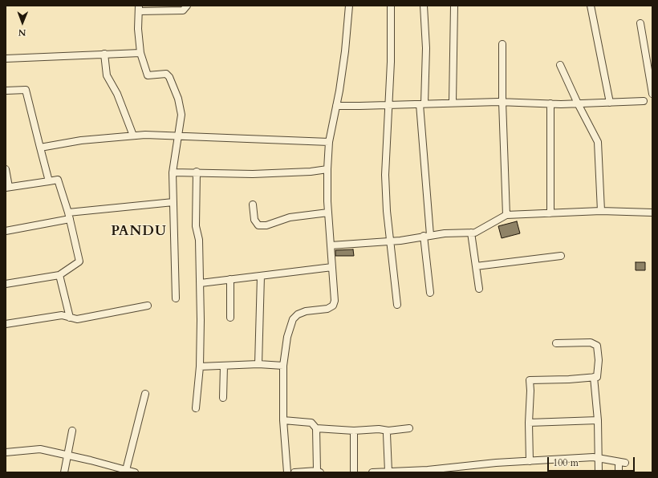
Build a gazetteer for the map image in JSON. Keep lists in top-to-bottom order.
{
  "districts": ["PANDU"],
  "scale_bar": "100 m",
  "north": "bottom"
}
